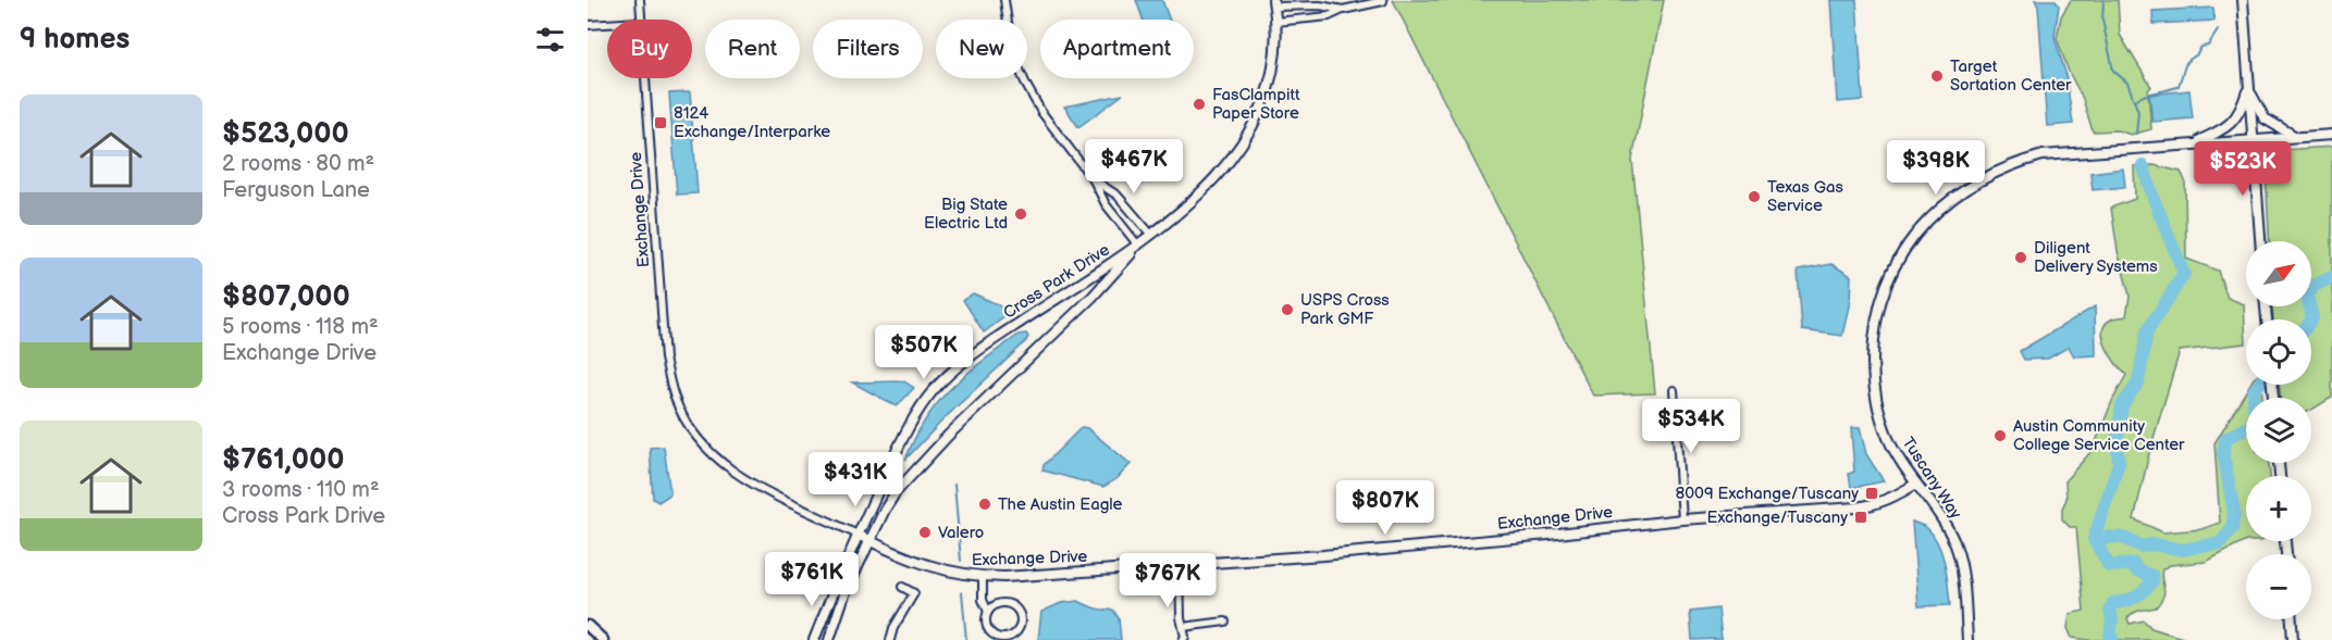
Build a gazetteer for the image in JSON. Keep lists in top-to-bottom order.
{
  "streets": {
    "street": ["Exchange Drive", "Cross Park Drive", "Tuscany Way"]
  },
  "crossings": [
    ["Exchange Drive", "Cross Park Drive"],
    ["Exchange Drive", "Tuscany Way"]
  ],
  "places": {
    "other": [
      "Target Sortation Center",
      "FasClampitt Paper Store",
      "Texas Gas Service",
      "Big State Electric Ltd",
      "Diligent Delivery Systems",
      "USPS Cross Park GMF",
      "Austin Community College Service Center",
      "The Austin Eagle",
      "Valero"
    ],
    "transit": ["8124 Exchange/Interparke", "8009 Exchange/Tuscany", "Exchange/Tuscany"]
  },
  "north": "top right",
  "page": {
    "heading": "9 homes",
    "chip": [
      "Buy",
      "Rent",
      "Filters",
      "New",
      "Apartment"
    ],
    "list": [
      {
        "name": "$523,000",
        "note": "2 rooms · 80 m² · Ferguson Lane"
      },
      {
        "name": "$807,000",
        "note": "5 rooms · 118 m² · Exchange Drive"
      },
      {
        "name": "$761,000",
        "note": "3 rooms · 110 m² · Cross Park Drive"
      }
    ],
    "price": [
      "$467K",
      "$398K",
      "$523K",
      "$507K",
      "$534K",
      "$431K",
      "$807K",
      "$761K",
      "$767K"
    ],
    "map_buttons": ["+", "−"]
  }
}
